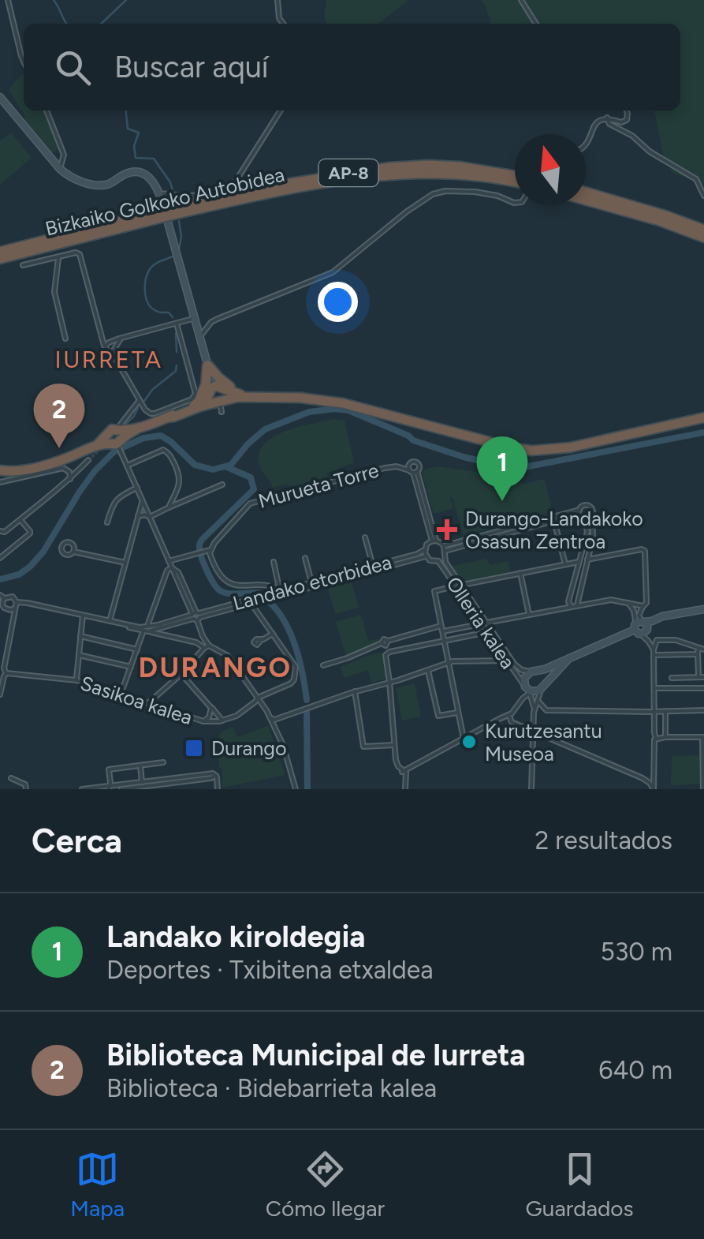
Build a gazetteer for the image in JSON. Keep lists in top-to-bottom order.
{
  "streets": {
    "highway": ["AP-8", "Bizkaiko Golkoko Autobidea"],
    "street": [
      "Murueta Torre",
      "Landako etorbidea",
      "Olleria kalea",
      "Sasikoa kalea"
    ]
  },
  "crossings": [
    ["Murueta Torre", "Landako etorbidea"],
    ["Murueta Torre", "Olleria kalea"],
    ["Landako etorbidea", "Olleria kalea"]
  ],
  "districts": ["IURRETA", "DURANGO"],
  "places": {
    "health": ["Durango-Landakoko Osasun Zentroa"],
    "other": ["Kurutzesantu Museoa"],
    "transit": ["Durango"]
  },
  "north": "top",
  "page": {
    "search": "Buscar aquí",
    "pins": ["2", "1"],
    "heading": ["Cerca", "2 resultados"],
    "list": [
      {
        "mark": "1",
        "name": "Landako kiroldegia",
        "note": "Deportes · Txibitena etxaldea",
        "value": "530 m"
      },
      {
        "mark": "2",
        "name": "Biblioteca Municipal de Iurreta",
        "note": "Biblioteca · Bidebarrieta kalea",
        "value": "640 m"
      }
    ],
    "nav": ["Mapa", "Cómo llegar", "Guardados"]
  }
}
